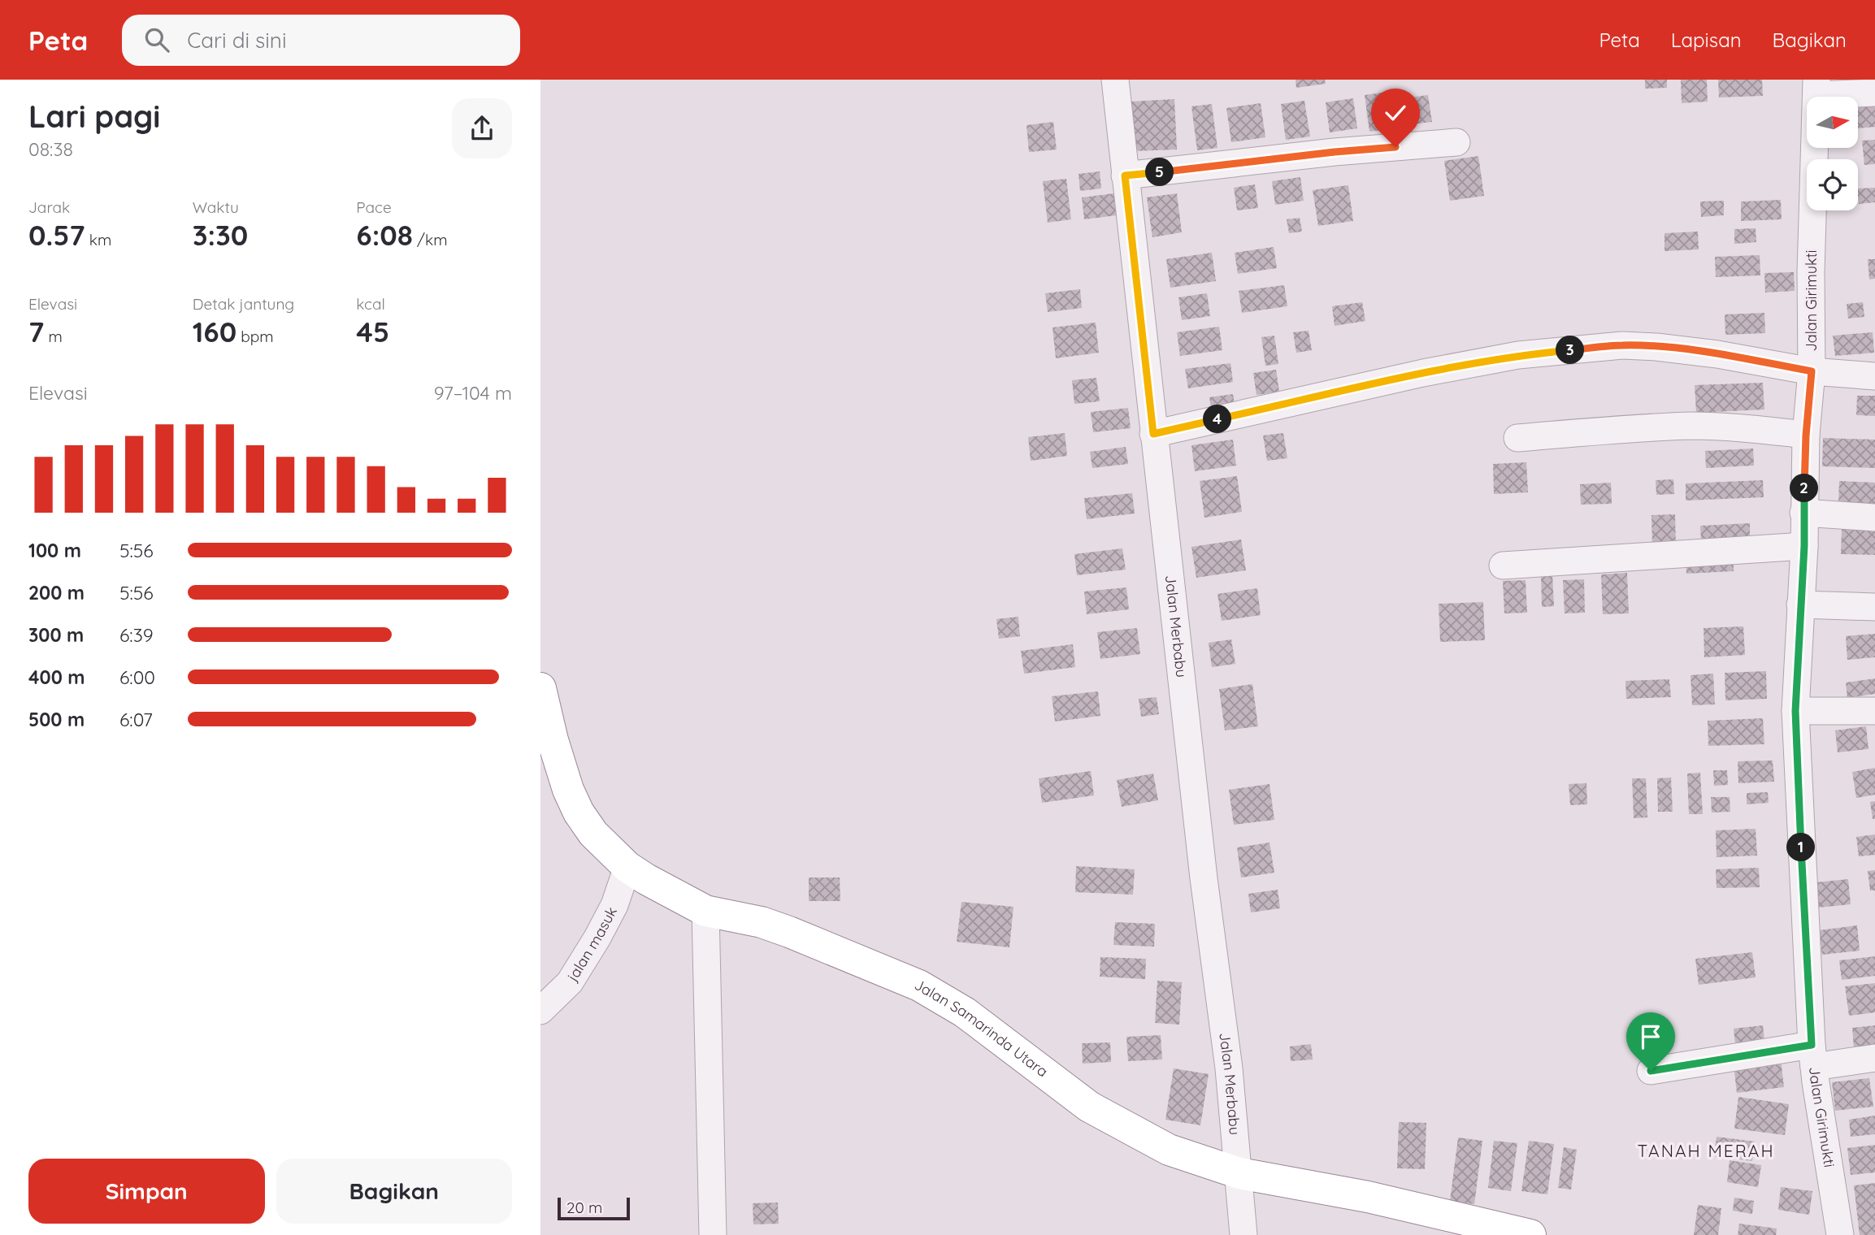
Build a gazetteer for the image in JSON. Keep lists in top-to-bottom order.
{
  "streets": {
    "highway": ["Jalan Samarinda Utara"],
    "street": ["Jalan Girimukti", "Jalan Merbabu", "jalan masuk"]
  },
  "crossings": [
    ["Jalan Merbabu", "Jalan Samarinda Utara"],
    ["jalan masuk", "Jalan Samarinda Utara"]
  ],
  "districts": ["TANAH MERAH"],
  "scale_bar": "20 m",
  "north": "right",
  "page": {
    "header": "Peta",
    "search": "Cari di sini",
    "nav": ["Peta", "Lapisan", "Bagikan"],
    "heading": ["Lari pagi", "08:38"],
    "pins": [
      "5",
      "3",
      "4",
      "2",
      "1"
    ],
    "stats": [
      ["Jarak", "0.57 km"],
      ["Waktu", "3:30"],
      ["Pace", "6:08 /km"],
      ["Elevasi", "7 m"],
      ["Detak jantung", "160 bpm"],
      ["kcal", "45"]
    ],
    "chart": ["Elevasi", "97–104 m"],
    "list": [
      {
        "name": "100 m",
        "note": "5:56"
      },
      {
        "name": "200 m",
        "note": "5:56"
      },
      {
        "name": "300 m",
        "note": "6:39"
      },
      {
        "name": "400 m",
        "note": "6:00"
      },
      {
        "name": "500 m",
        "note": "6:07"
      }
    ],
    "buttons": ["Simpan", "Bagikan"],
    "scale": "20 m"
  }
}
